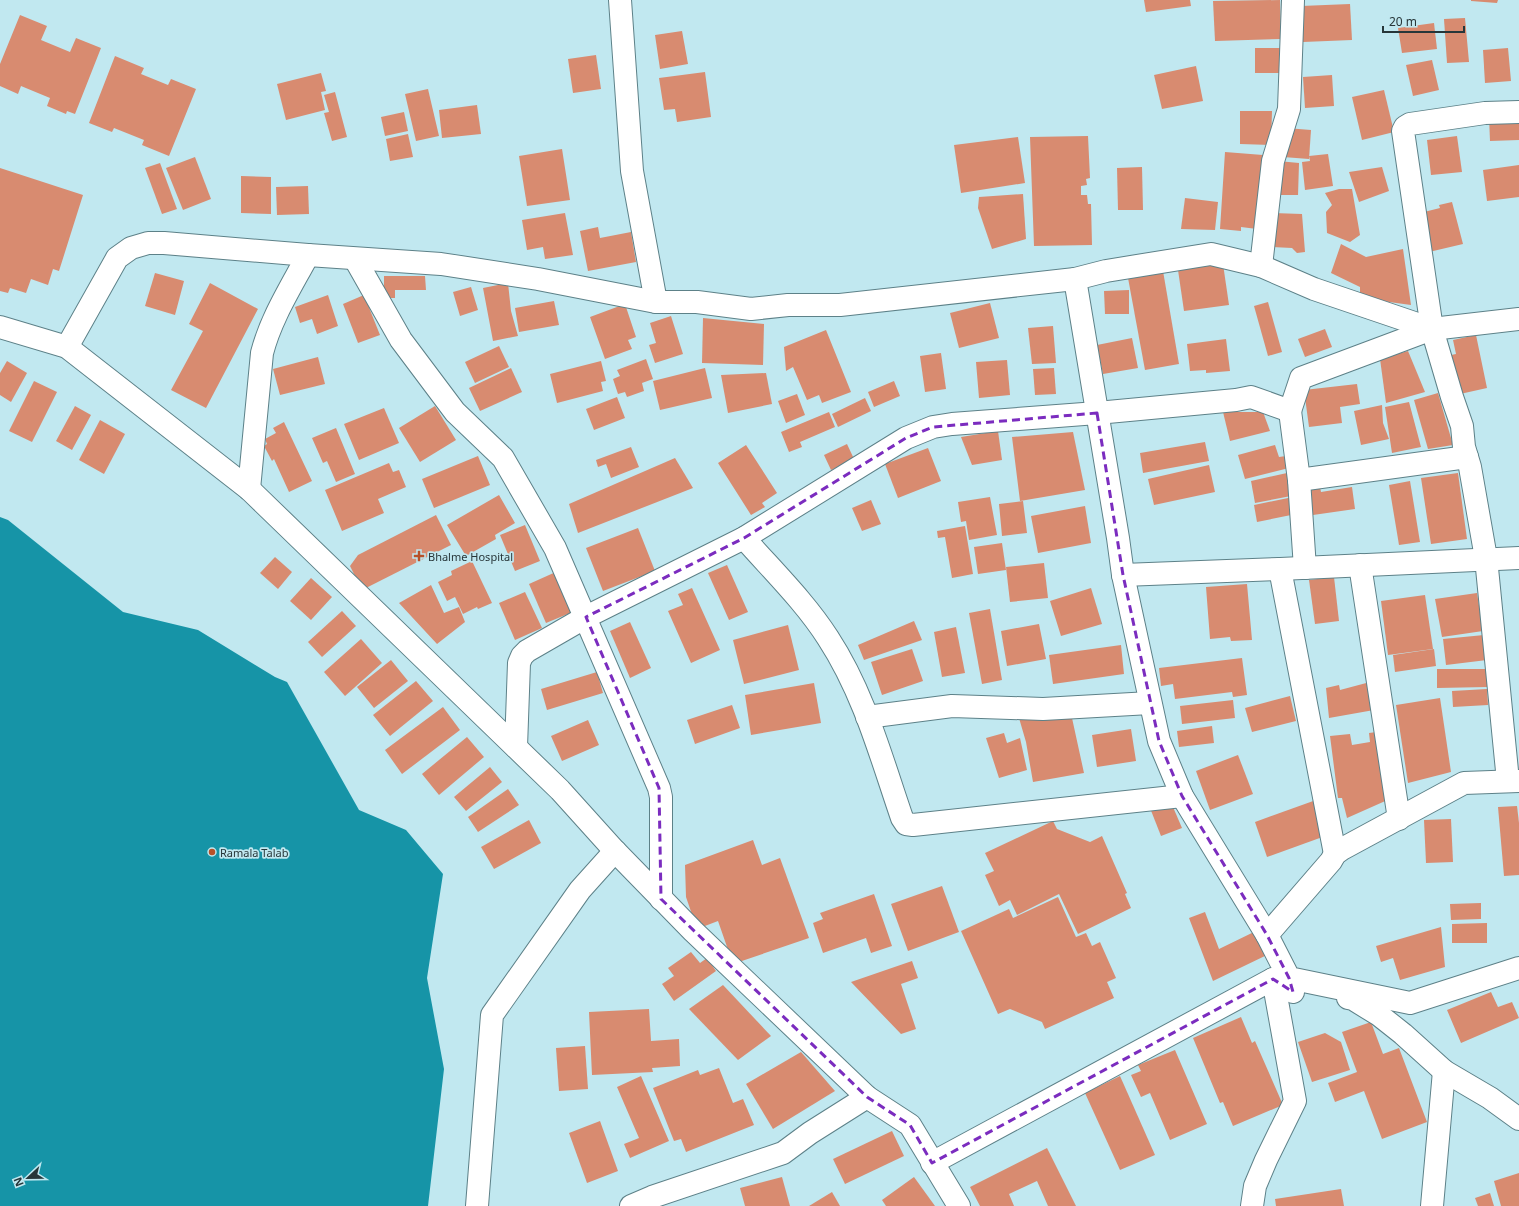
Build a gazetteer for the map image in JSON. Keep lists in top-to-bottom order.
{
  "places": {
    "health": ["Bhalme Hospital"],
    "other": ["Ramala Talab"]
  },
  "scale_bar": "20 m",
  "north": "left"
}
